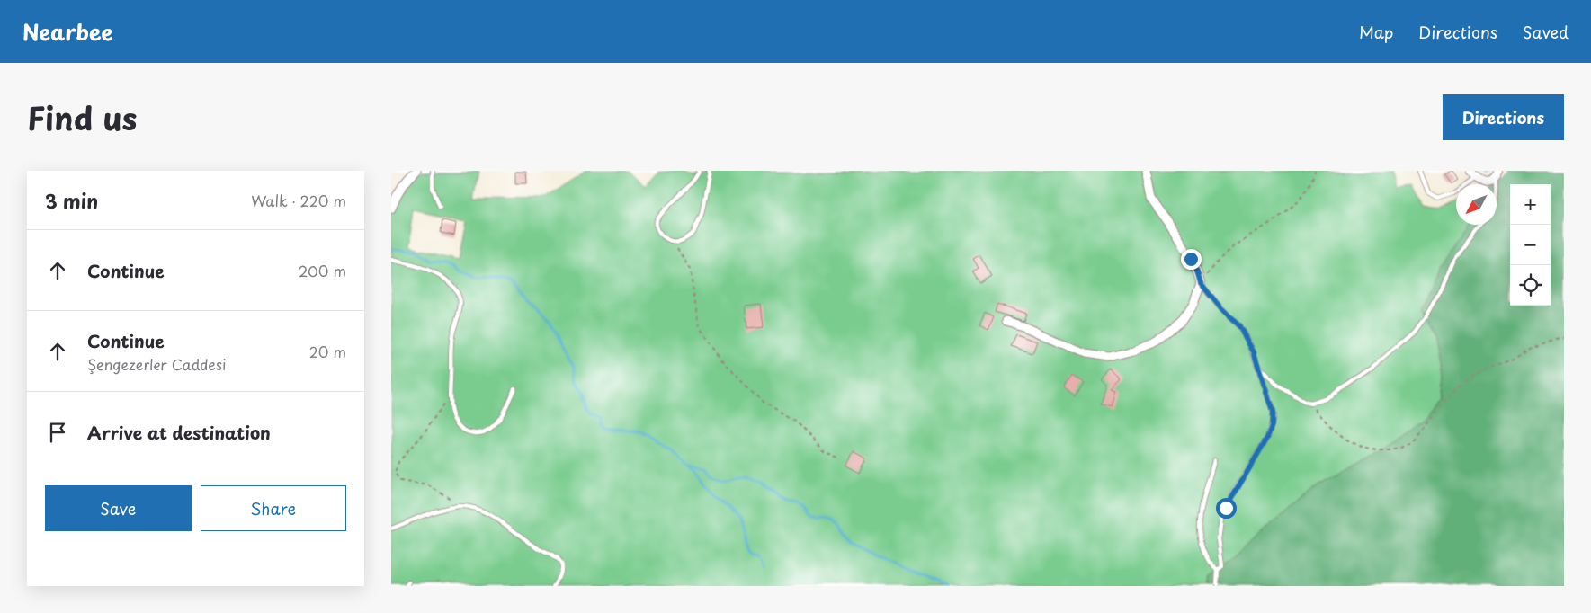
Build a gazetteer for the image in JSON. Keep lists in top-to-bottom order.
{
  "north": "bottom left",
  "page": {
    "header": "Nearbee",
    "nav": ["Map", "Directions", "Saved"],
    "title": "Find us",
    "buttons": [
      "Directions",
      ["Save", "Share"]
    ],
    "heading": ["3 min", "Walk · 220 m"],
    "map_buttons": ["+", "−"],
    "list": [
      ["Continue", "200 m"],
      ["Continue", "Şengezerler Caddesi", "20 m"],
      "Arrive at destination"
    ]
  }
}
